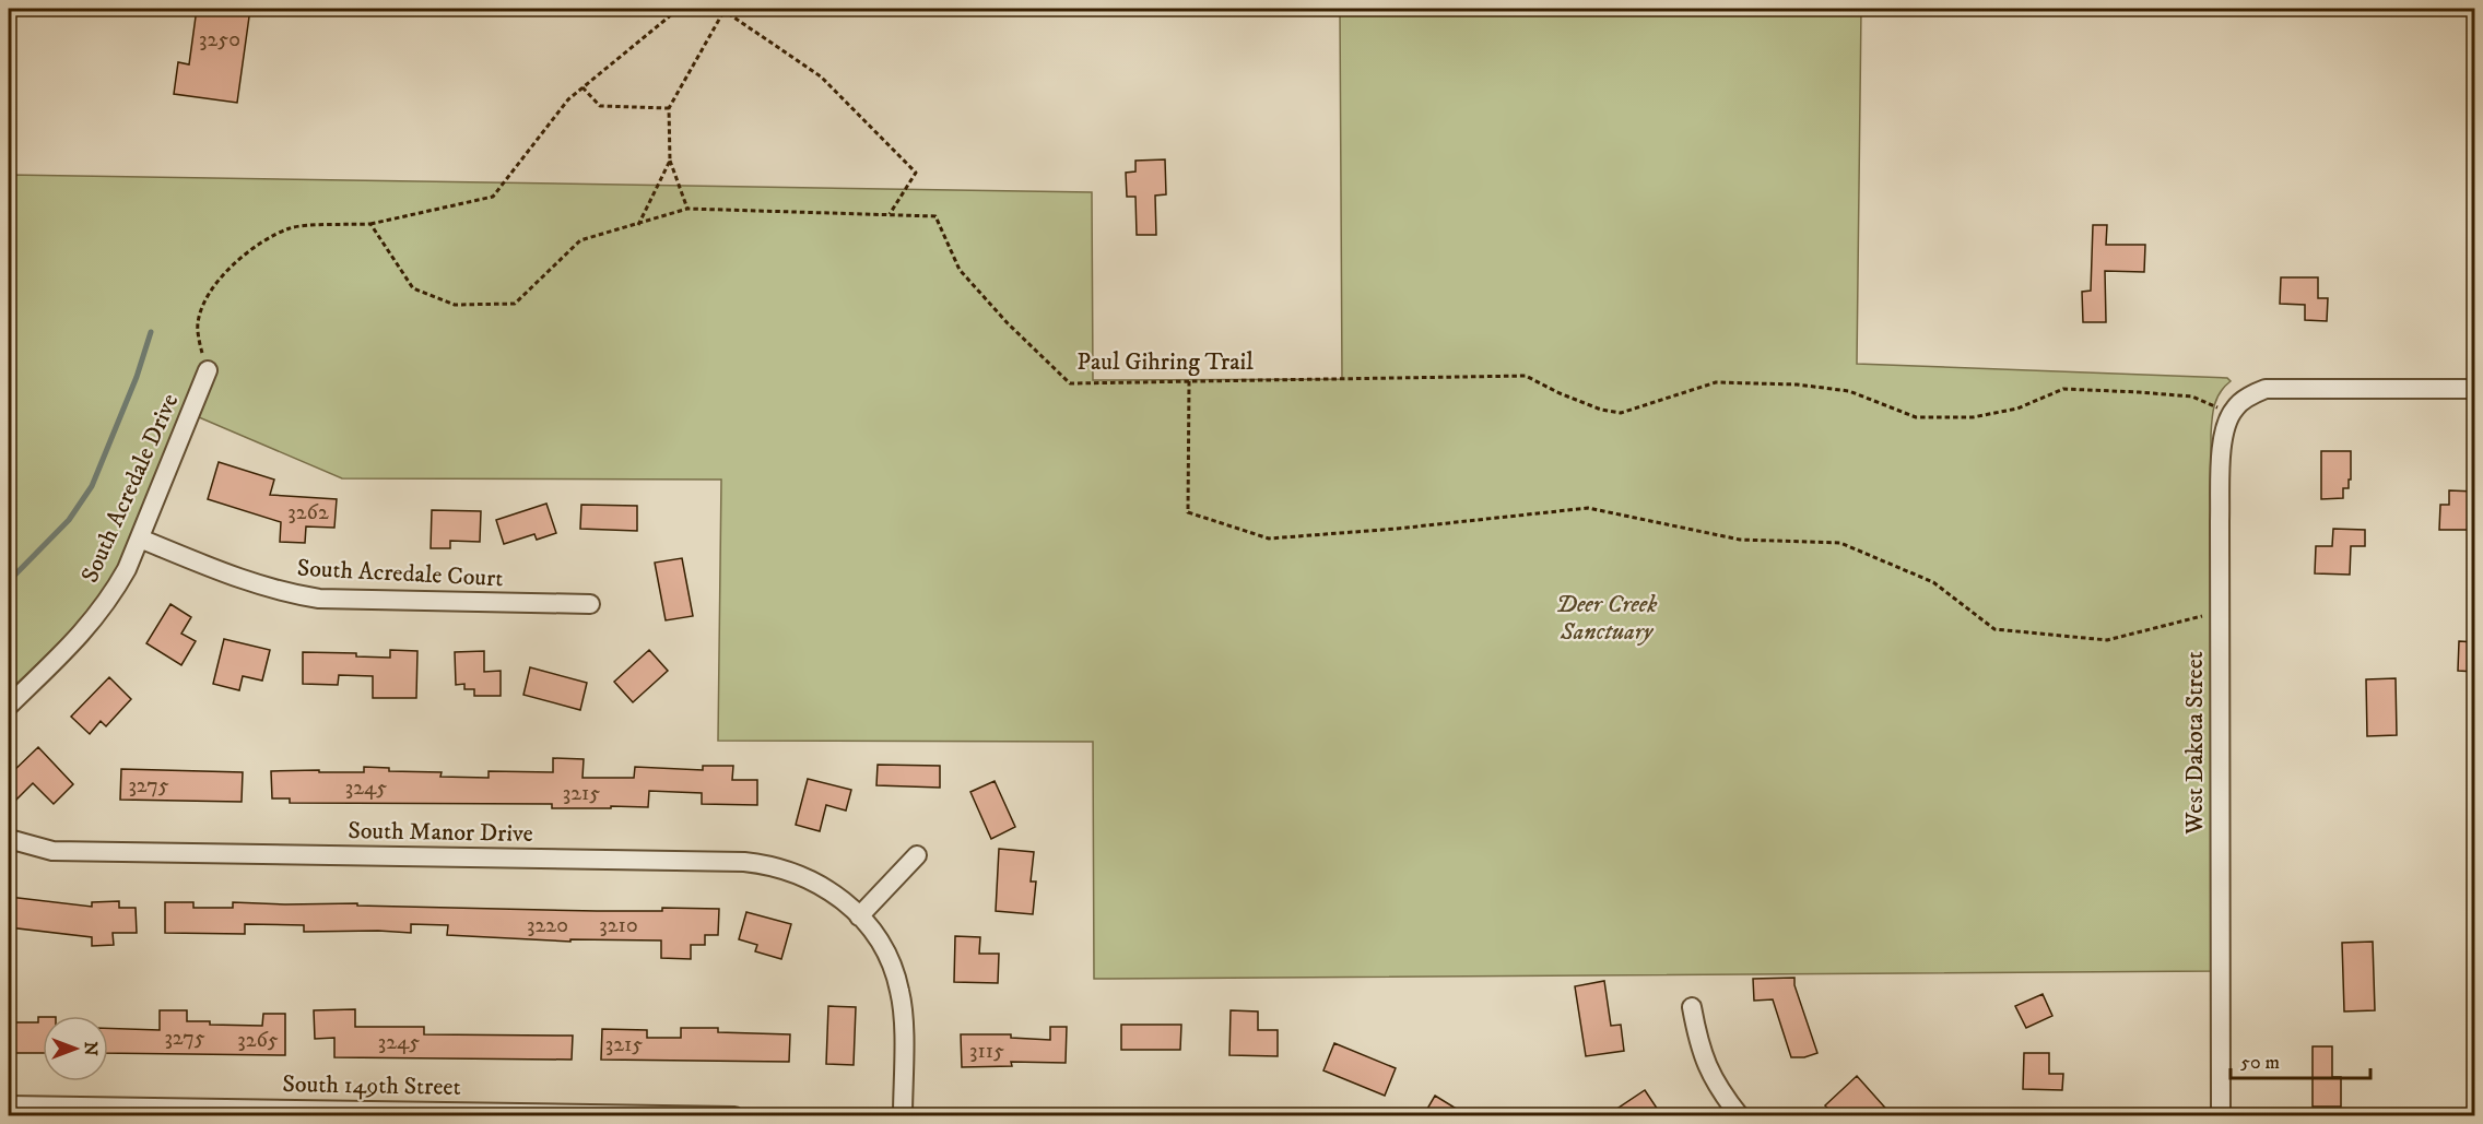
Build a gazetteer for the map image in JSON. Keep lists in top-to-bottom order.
{
  "streets": {
    "street": [
      "South Acredale Drive",
      "South Acredale Court",
      "West Dakota Street",
      "South Manor Drive",
      "South 149th Street"
    ],
    "path": ["Paul Gihring Trail"]
  },
  "crossings": [
    ["Paul Gihring Trail", "West Dakota Street"],
    ["South Acredale Drive", "South Acredale Court"]
  ],
  "parks": ["Deer Creek Sanctuary"],
  "house_numbers": [
    "3250",
    "3262",
    "3275",
    "3245",
    "3215",
    "3220",
    "3210",
    "3275",
    "3265",
    "3245",
    "3215",
    "3115"
  ],
  "scale_bar": "50 m",
  "north": "right"
}
